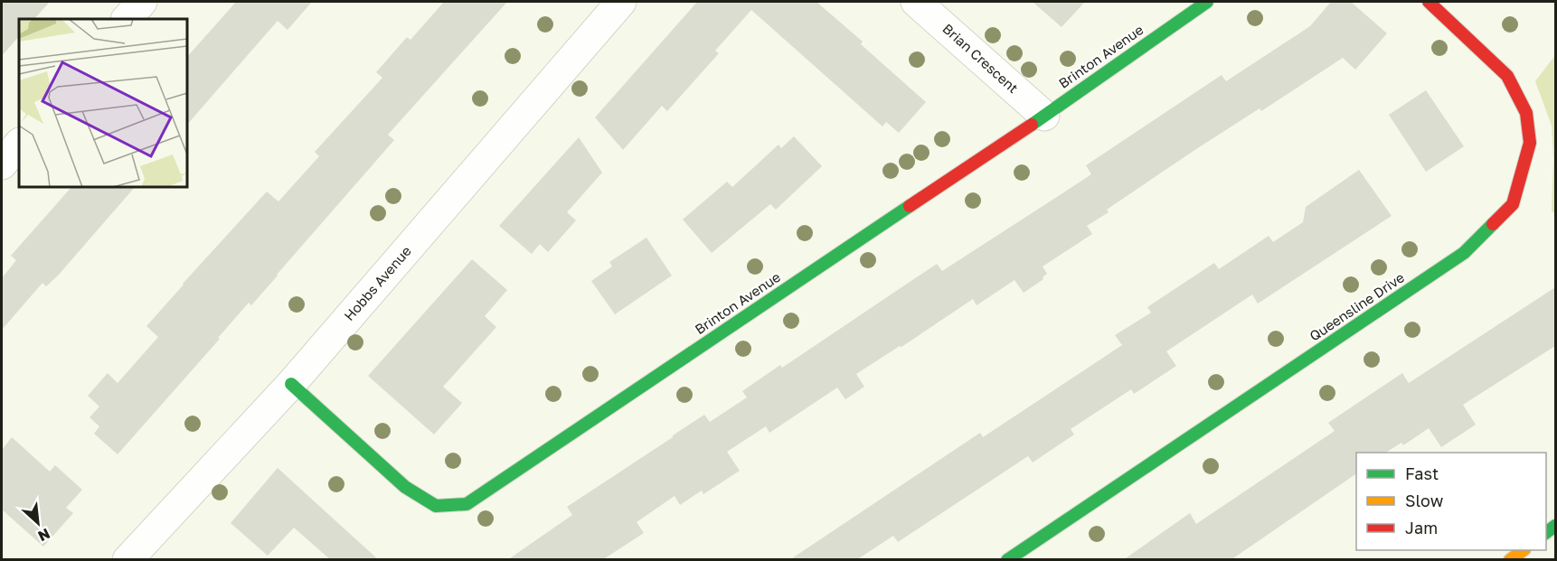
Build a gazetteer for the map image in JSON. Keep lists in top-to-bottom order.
{
  "streets": {
    "main road": ["Brinton Avenue", "Queensline Drive"],
    "street": ["Brian Crescent", "Hobbs Avenue"]
  },
  "crossings": [
    ["Brinton Avenue", "Brian Crescent"],
    ["Brinton Avenue", "Hobbs Avenue"]
  ],
  "legend": ["Fast", "Slow", "Jam"],
  "north": "bottom right"
}
